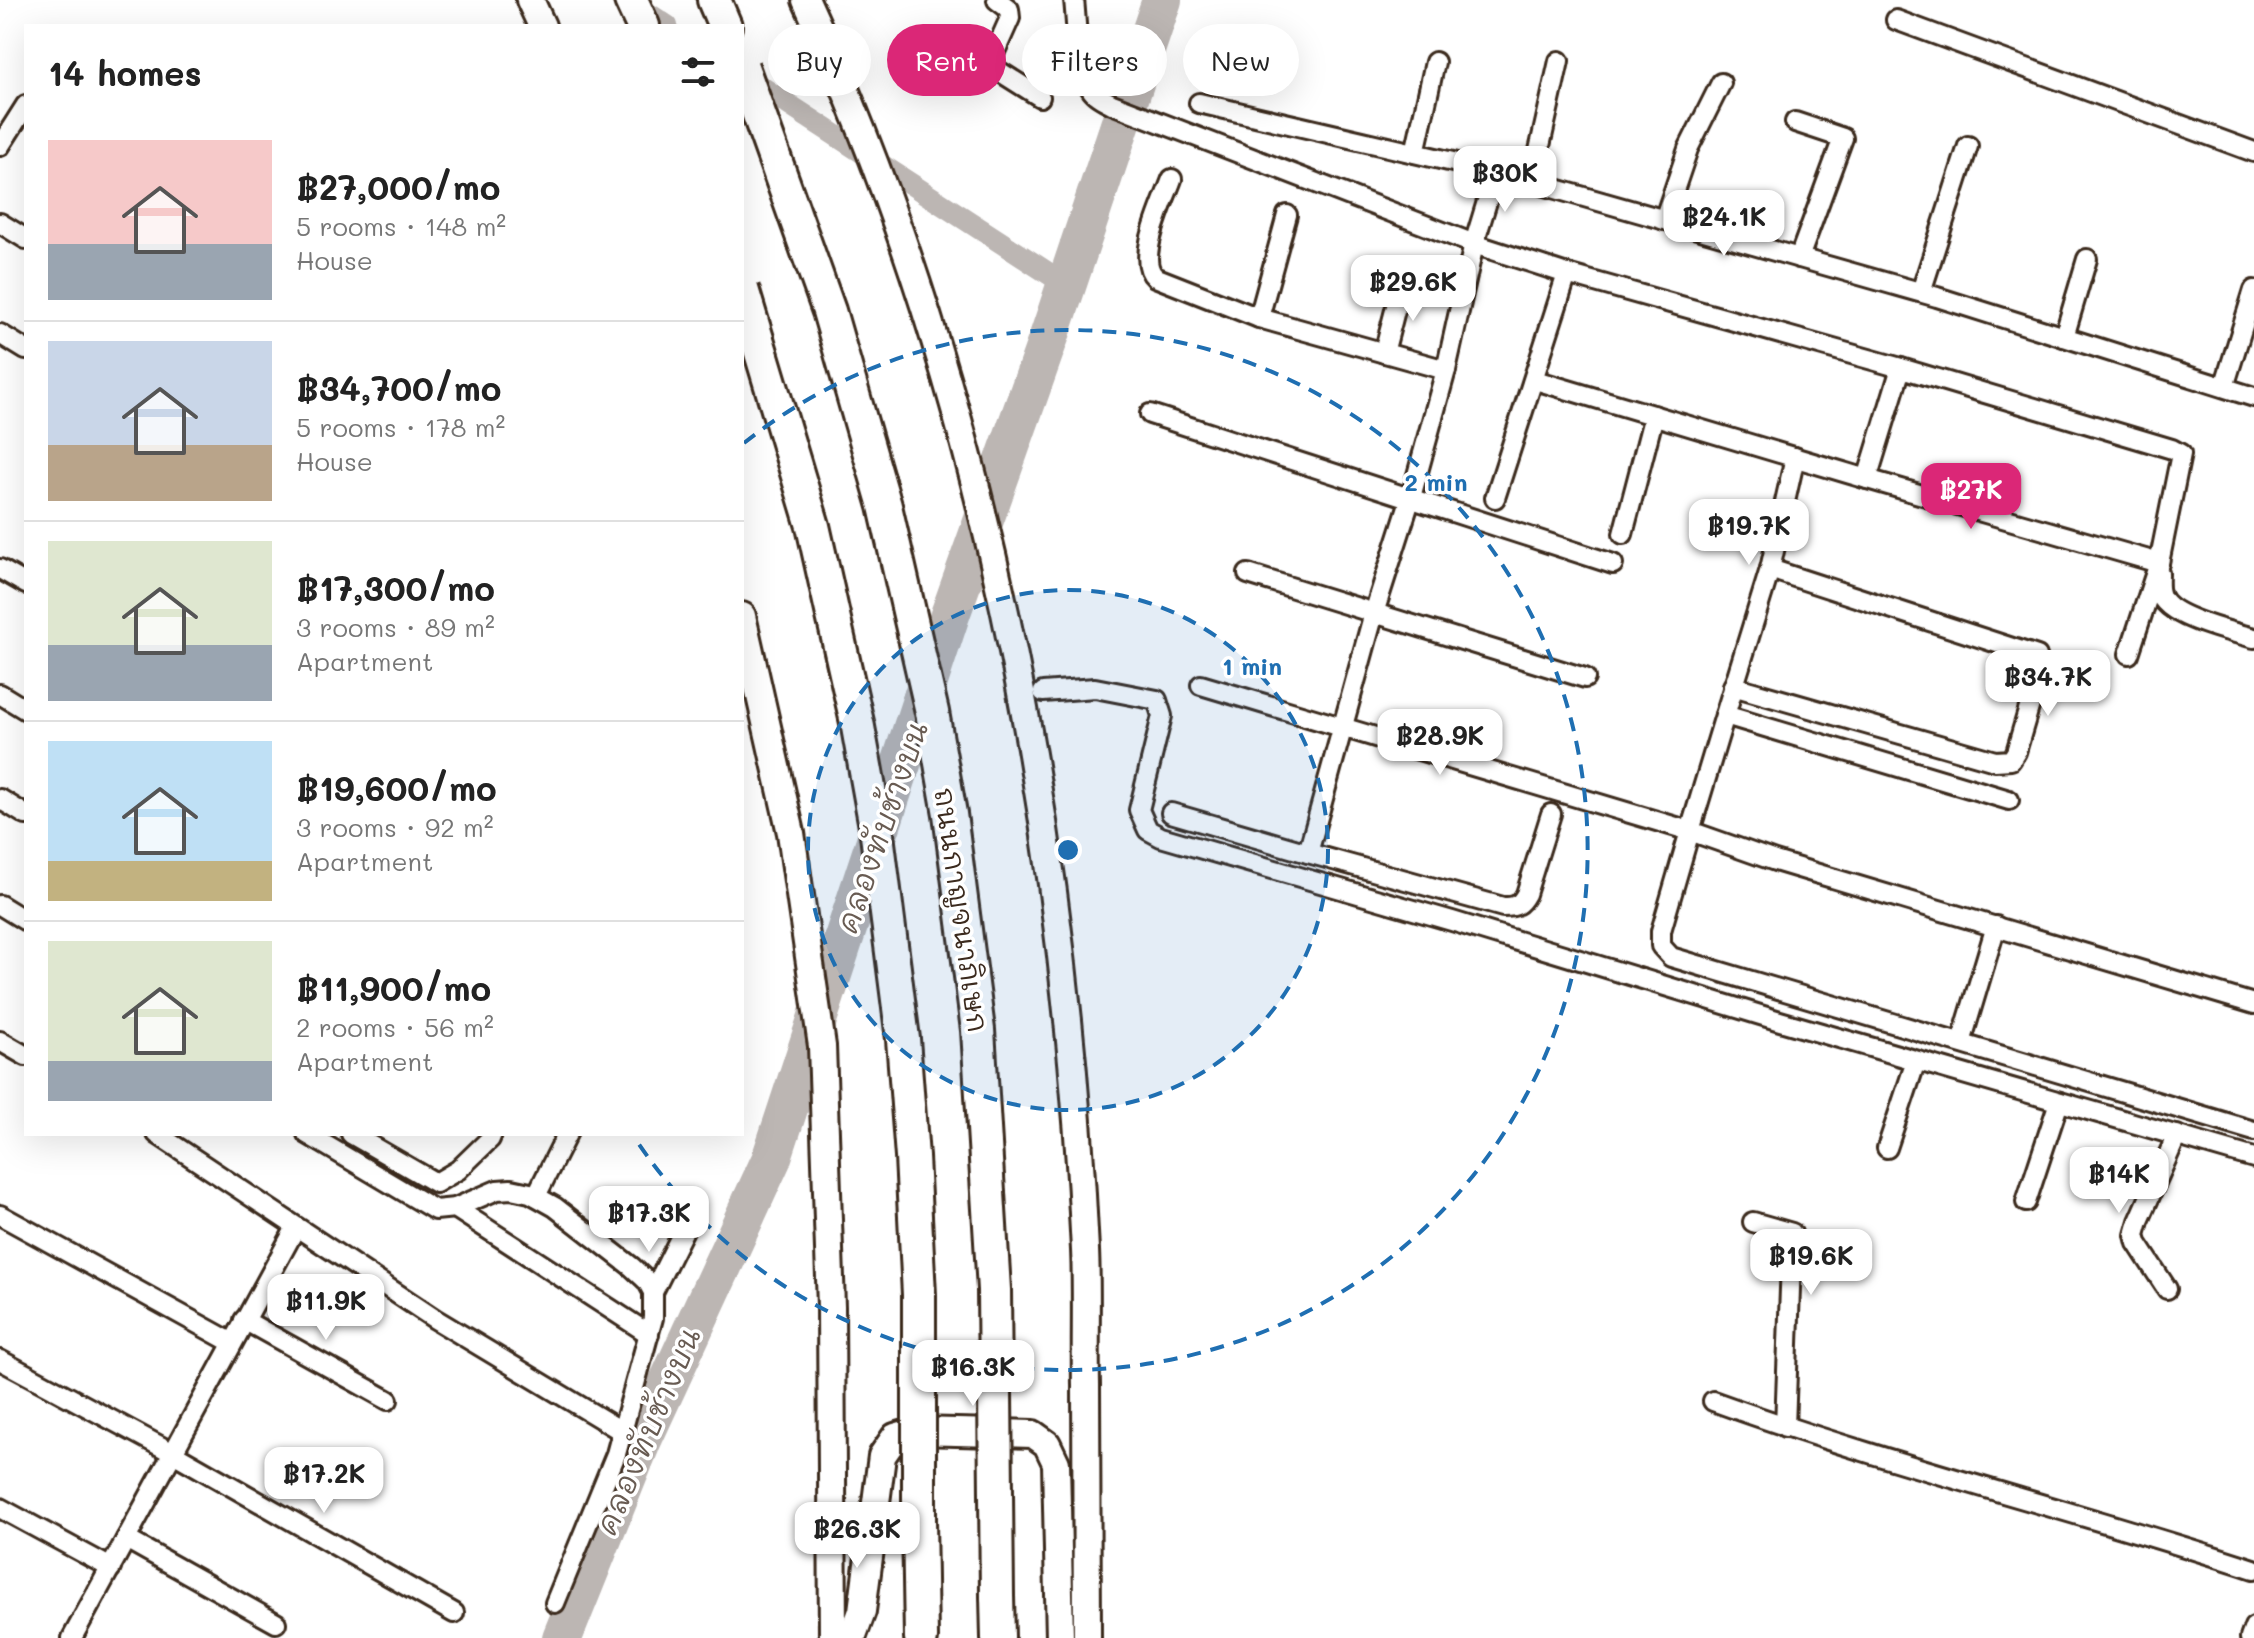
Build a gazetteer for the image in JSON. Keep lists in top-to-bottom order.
{
  "streets": {
    "highway": ["ถนนกาญจนาภิเษก"]
  },
  "water": ["คลองทับช้างบน"],
  "page": {
    "chip": [
      "Buy",
      "Rent",
      "Filters",
      "New"
    ],
    "heading": "14 homes",
    "list": [
      {
        "name": "฿27,000/mo",
        "note": "5 rooms · 148 m² · House"
      },
      {
        "name": "฿34,700/mo",
        "note": "5 rooms · 178 m² · House"
      },
      {
        "name": "฿17,300/mo",
        "note": "3 rooms · 89 m² · Apartment"
      },
      {
        "name": "฿19,600/mo",
        "note": "3 rooms · 92 m² · Apartment"
      },
      {
        "name": "฿11,900/mo",
        "note": "2 rooms · 56 m² · Apartment"
      }
    ],
    "price": [
      "฿30K",
      "฿24.1K",
      "฿29.6K",
      "฿27K",
      "฿19.7K",
      "฿34.7K",
      "฿28.9K",
      "฿14K",
      "฿17.3K",
      "฿19.6K",
      "฿11.9K",
      "฿16.3K",
      "฿17.2K",
      "฿26.3K"
    ]
  },
  "rings": ["2 min", "1 min"]
}
